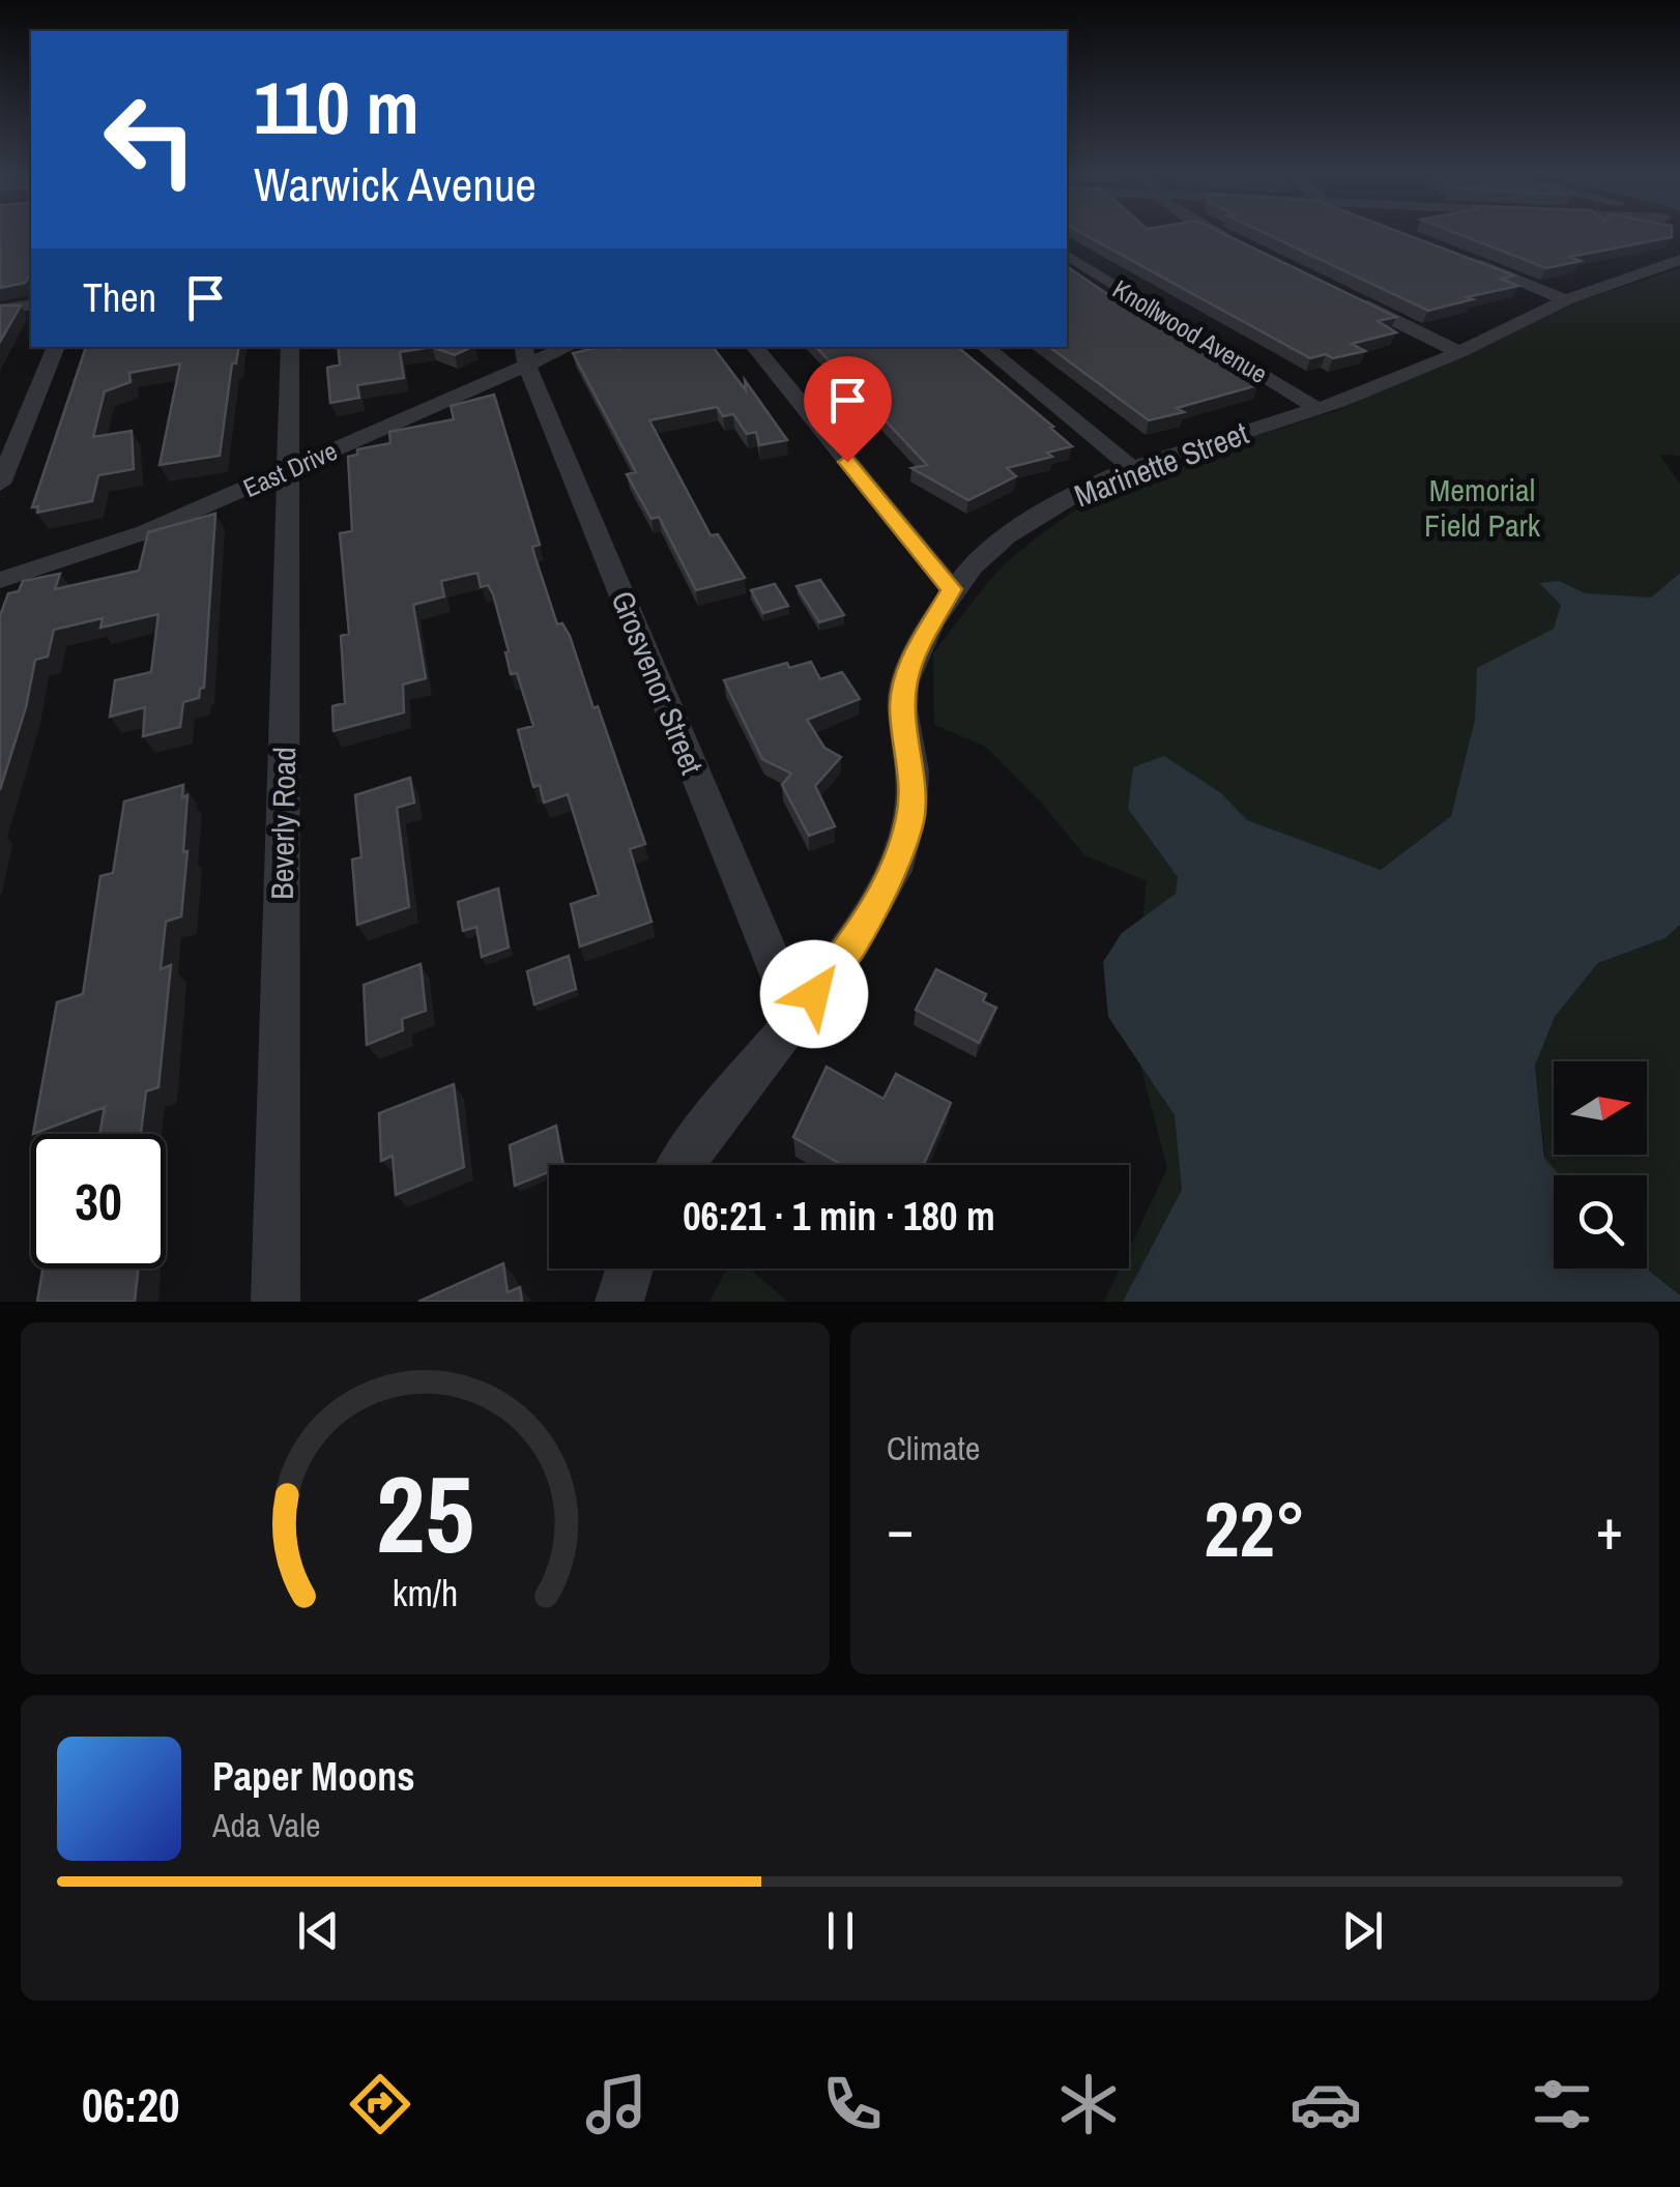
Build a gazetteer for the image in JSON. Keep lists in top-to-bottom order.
{
  "streets": {
    "street": [
      "Knollwood Avenue",
      "Marinette Street",
      "East Drive",
      "Grosvenor Street",
      "Beverly Road"
    ]
  },
  "crossings": [
    ["Knollwood Avenue", "Marinette Street"],
    ["Marinette Street", "Grosvenor Street"],
    ["East Drive", "Grosvenor Street"],
    ["East Drive", "Beverly Road"]
  ],
  "parks": ["Memorial Field Park"],
  "north": "right",
  "page": {
    "turn": ["110 m", "Warwick Avenue"],
    "then": "Then",
    "limit": "30",
    "trip": "06:21 · 1 min · 180 m",
    "tile": "Climate",
    "heat": ["−", "22°", "+"],
    "song": ["Paper Moons", "Ada Vale"],
    "tabs": "06:20",
    "gauge": ["25", "km/h"]
  }
}
